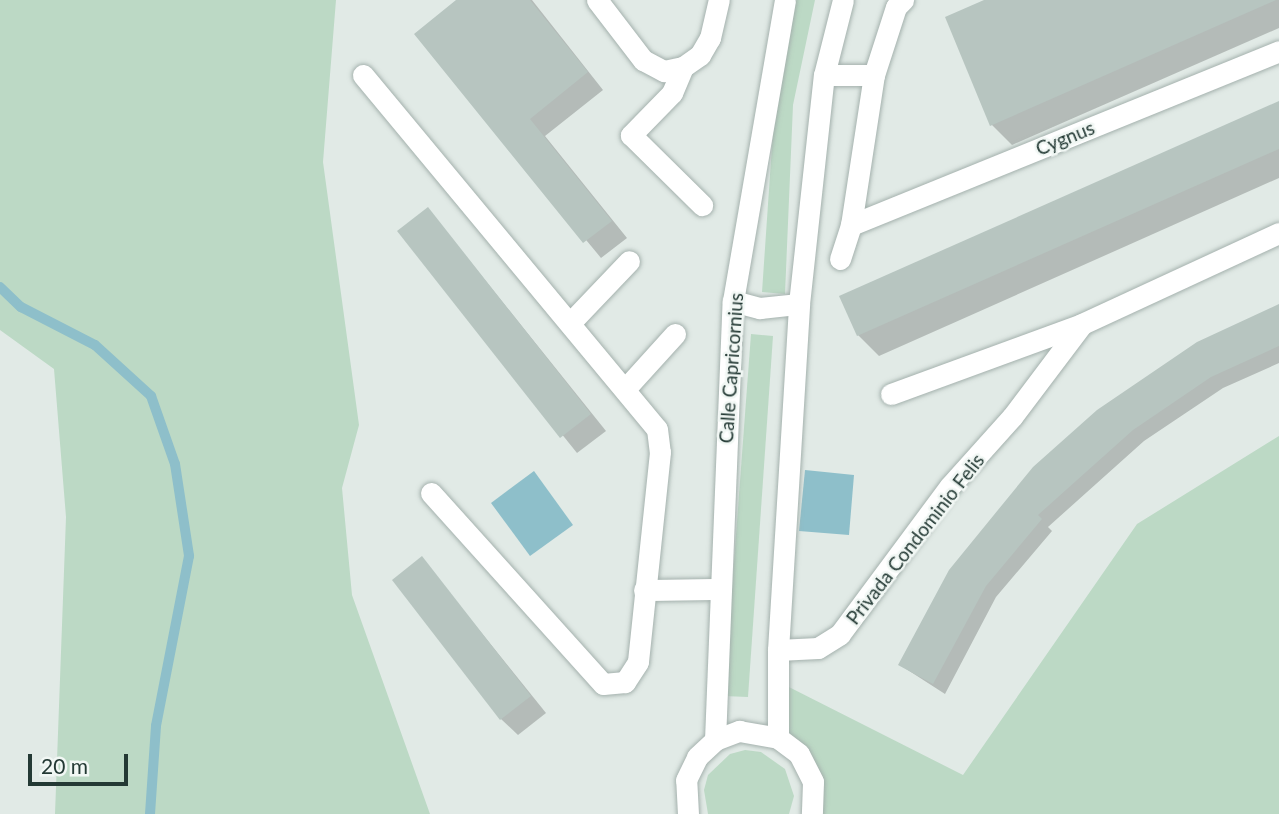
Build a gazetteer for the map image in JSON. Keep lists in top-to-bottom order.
{
  "streets": {
    "street": ["Cygnus", "Calle Capricornius", "Privada Condominio Felis"]
  },
  "scale_bar": "20 m"
}
